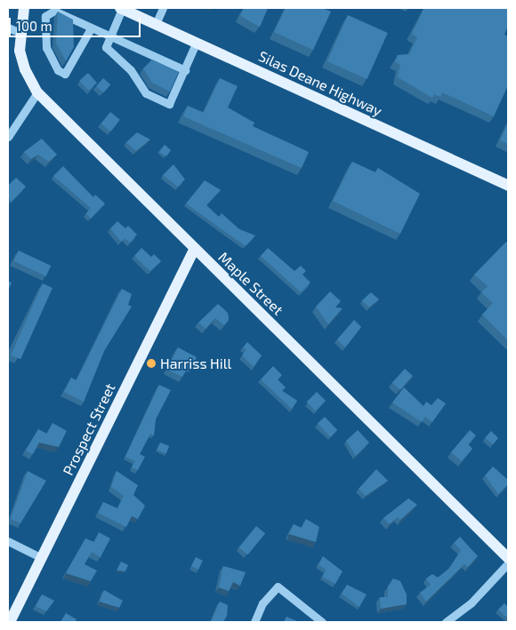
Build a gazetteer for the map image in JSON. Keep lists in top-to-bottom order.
{
  "streets": {
    "main road": ["Silas Deane Highway", "Maple Street", "Prospect Street"]
  },
  "crossings": [
    ["Maple Street", "Prospect Street"]
  ],
  "places": ["Harriss Hill"],
  "scale_bar": "100 m"
}
